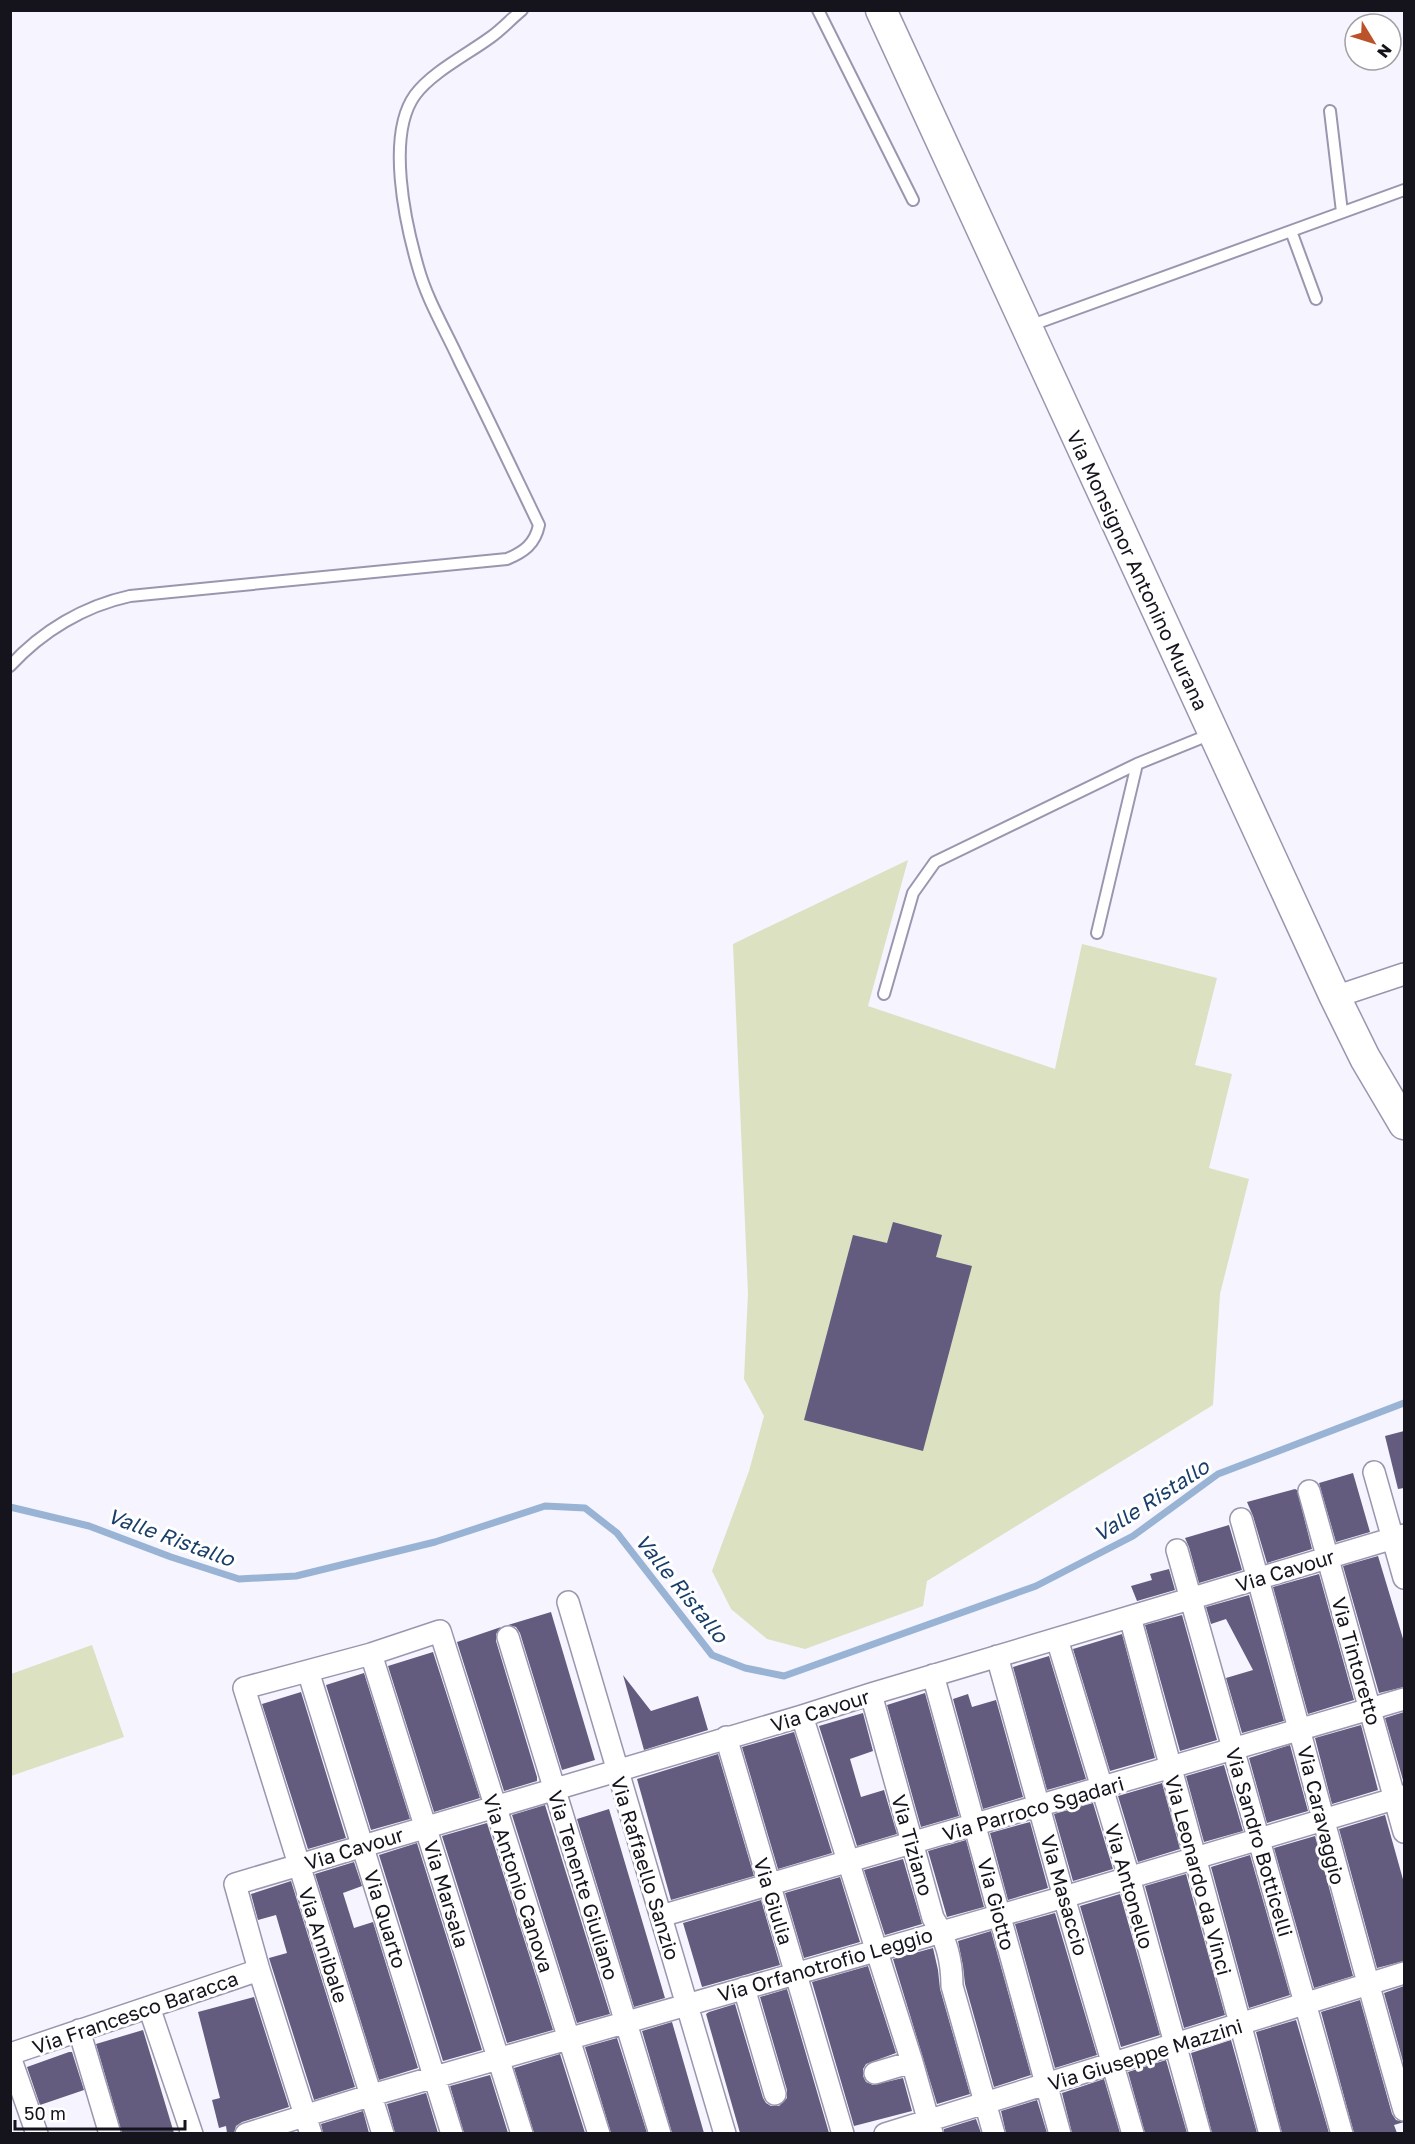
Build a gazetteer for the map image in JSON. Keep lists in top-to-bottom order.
{
  "streets": {
    "street": [
      "Via Monsignor Antonino Murana",
      "Via Cavour",
      "Via Tintoretto",
      "Via Parroco Sgadari",
      "Via Caravaggio",
      "Via Sandro Botticelli",
      "Via Tiziano",
      "Via Raffaello Sanzio",
      "Via Leonardo da Vinci",
      "Via Antonio Canova",
      "Via Tenente Giuliano",
      "Via Antonello",
      "Via Marsala",
      "Via Masaccio",
      "Via Giulia",
      "Via Giotto",
      "Via Quarto",
      "Via Annibale",
      "Via Orfanotrofio Leggio",
      "Via Francesco Baracca",
      "Via Giuseppe Mazzini"
    ]
  },
  "crossings": [
    ["Via Cavour", "Via Tintoretto"],
    ["Via Cavour", "Via Caravaggio"],
    ["Via Cavour", "Via Sandro Botticelli"],
    ["Via Cavour", "Via Tiziano"],
    ["Via Cavour", "Via Raffaello Sanzio"],
    ["Via Cavour", "Via Leonardo da Vinci"],
    ["Via Cavour", "Via Antonio Canova"],
    ["Via Cavour", "Via Tenente Giuliano"],
    ["Via Cavour", "Via Antonello"],
    ["Via Cavour", "Via Marsala"],
    ["Via Cavour", "Via Masaccio"],
    ["Via Cavour", "Via Giulia"],
    ["Via Cavour", "Via Giotto"],
    ["Via Cavour", "Via Quarto"],
    ["Via Cavour", "Via Annibale"],
    ["Via Cavour", "Via Francesco Baracca"],
    ["Via Tintoretto", "Via Parroco Sgadari"],
    ["Via Tintoretto", "Via Orfanotrofio Leggio"],
    ["Via Parroco Sgadari", "Via Caravaggio"],
    ["Via Parroco Sgadari", "Via Sandro Botticelli"],
    ["Via Parroco Sgadari", "Via Tiziano"],
    ["Via Parroco Sgadari", "Via Raffaello Sanzio"],
    ["Via Parroco Sgadari", "Via Leonardo da Vinci"],
    ["Via Parroco Sgadari", "Via Antonello"],
    ["Via Parroco Sgadari", "Via Masaccio"],
    ["Via Parroco Sgadari", "Via Giulia"],
    ["Via Parroco Sgadari", "Via Giotto"],
    ["Via Caravaggio", "Via Orfanotrofio Leggio"],
    ["Via Caravaggio", "Via Giuseppe Mazzini"],
    ["Via Sandro Botticelli", "Via Orfanotrofio Leggio"],
    ["Via Sandro Botticelli", "Via Giuseppe Mazzini"],
    ["Via Tiziano", "Via Orfanotrofio Leggio"],
    ["Via Tiziano", "Via Giuseppe Mazzini"],
    ["Via Raffaello Sanzio", "Via Orfanotrofio Leggio"],
    ["Via Leonardo da Vinci", "Via Orfanotrofio Leggio"],
    ["Via Leonardo da Vinci", "Via Giuseppe Mazzini"],
    ["Via Antonio Canova", "Via Marsala"],
    ["Via Antonio Canova", "Via Orfanotrofio Leggio"],
    ["Via Tenente Giuliano", "Via Orfanotrofio Leggio"],
    ["Via Antonello", "Via Orfanotrofio Leggio"],
    ["Via Antonello", "Via Giuseppe Mazzini"],
    ["Via Marsala", "Via Orfanotrofio Leggio"],
    ["Via Masaccio", "Via Orfanotrofio Leggio"],
    ["Via Masaccio", "Via Giuseppe Mazzini"],
    ["Via Giulia", "Via Orfanotrofio Leggio"],
    ["Via Giotto", "Via Orfanotrofio Leggio"],
    ["Via Giotto", "Via Giuseppe Mazzini"],
    ["Via Quarto", "Via Annibale"],
    ["Via Quarto", "Via Orfanotrofio Leggio"],
    ["Via Annibale", "Via Orfanotrofio Leggio"]
  ],
  "water": ["Valle Ristallo"],
  "scale_bar": "50 m",
  "north": "bottom right"
}
